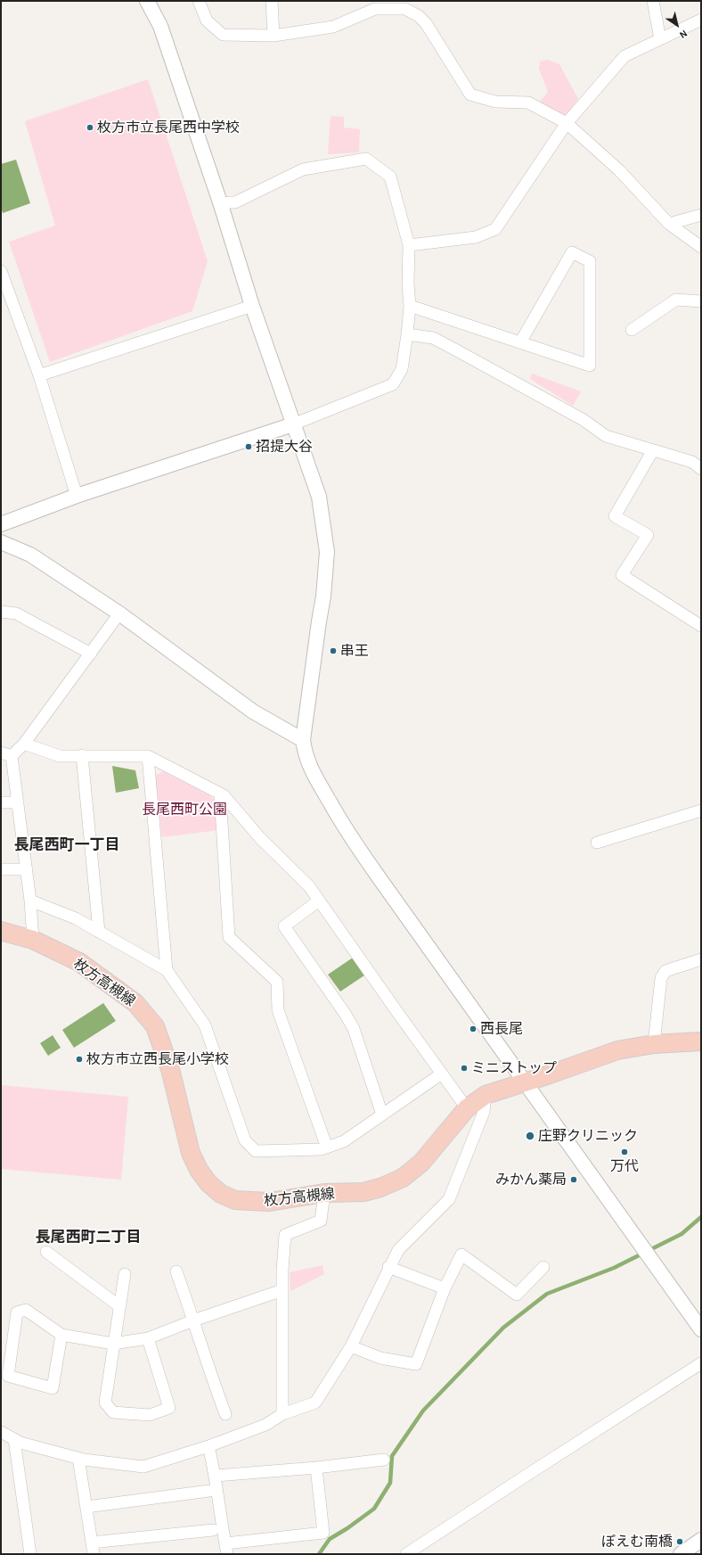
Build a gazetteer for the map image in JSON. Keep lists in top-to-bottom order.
{
  "streets": {
    "main road": ["枚方高槻線"]
  },
  "districts": ["長尾西町一丁目", "長尾西町二丁目"],
  "parks": ["長尾西町公園"],
  "places": [
    "枚方市立長尾西中学校",
    "招提大谷",
    "串王",
    "西長尾",
    "枚方市立西長尾小学校",
    "ミニストップ",
    "庄野クリニック",
    "万代",
    "みかん薬局",
    "ぽえむ南橋"
  ],
  "north": "bottom right"
}
